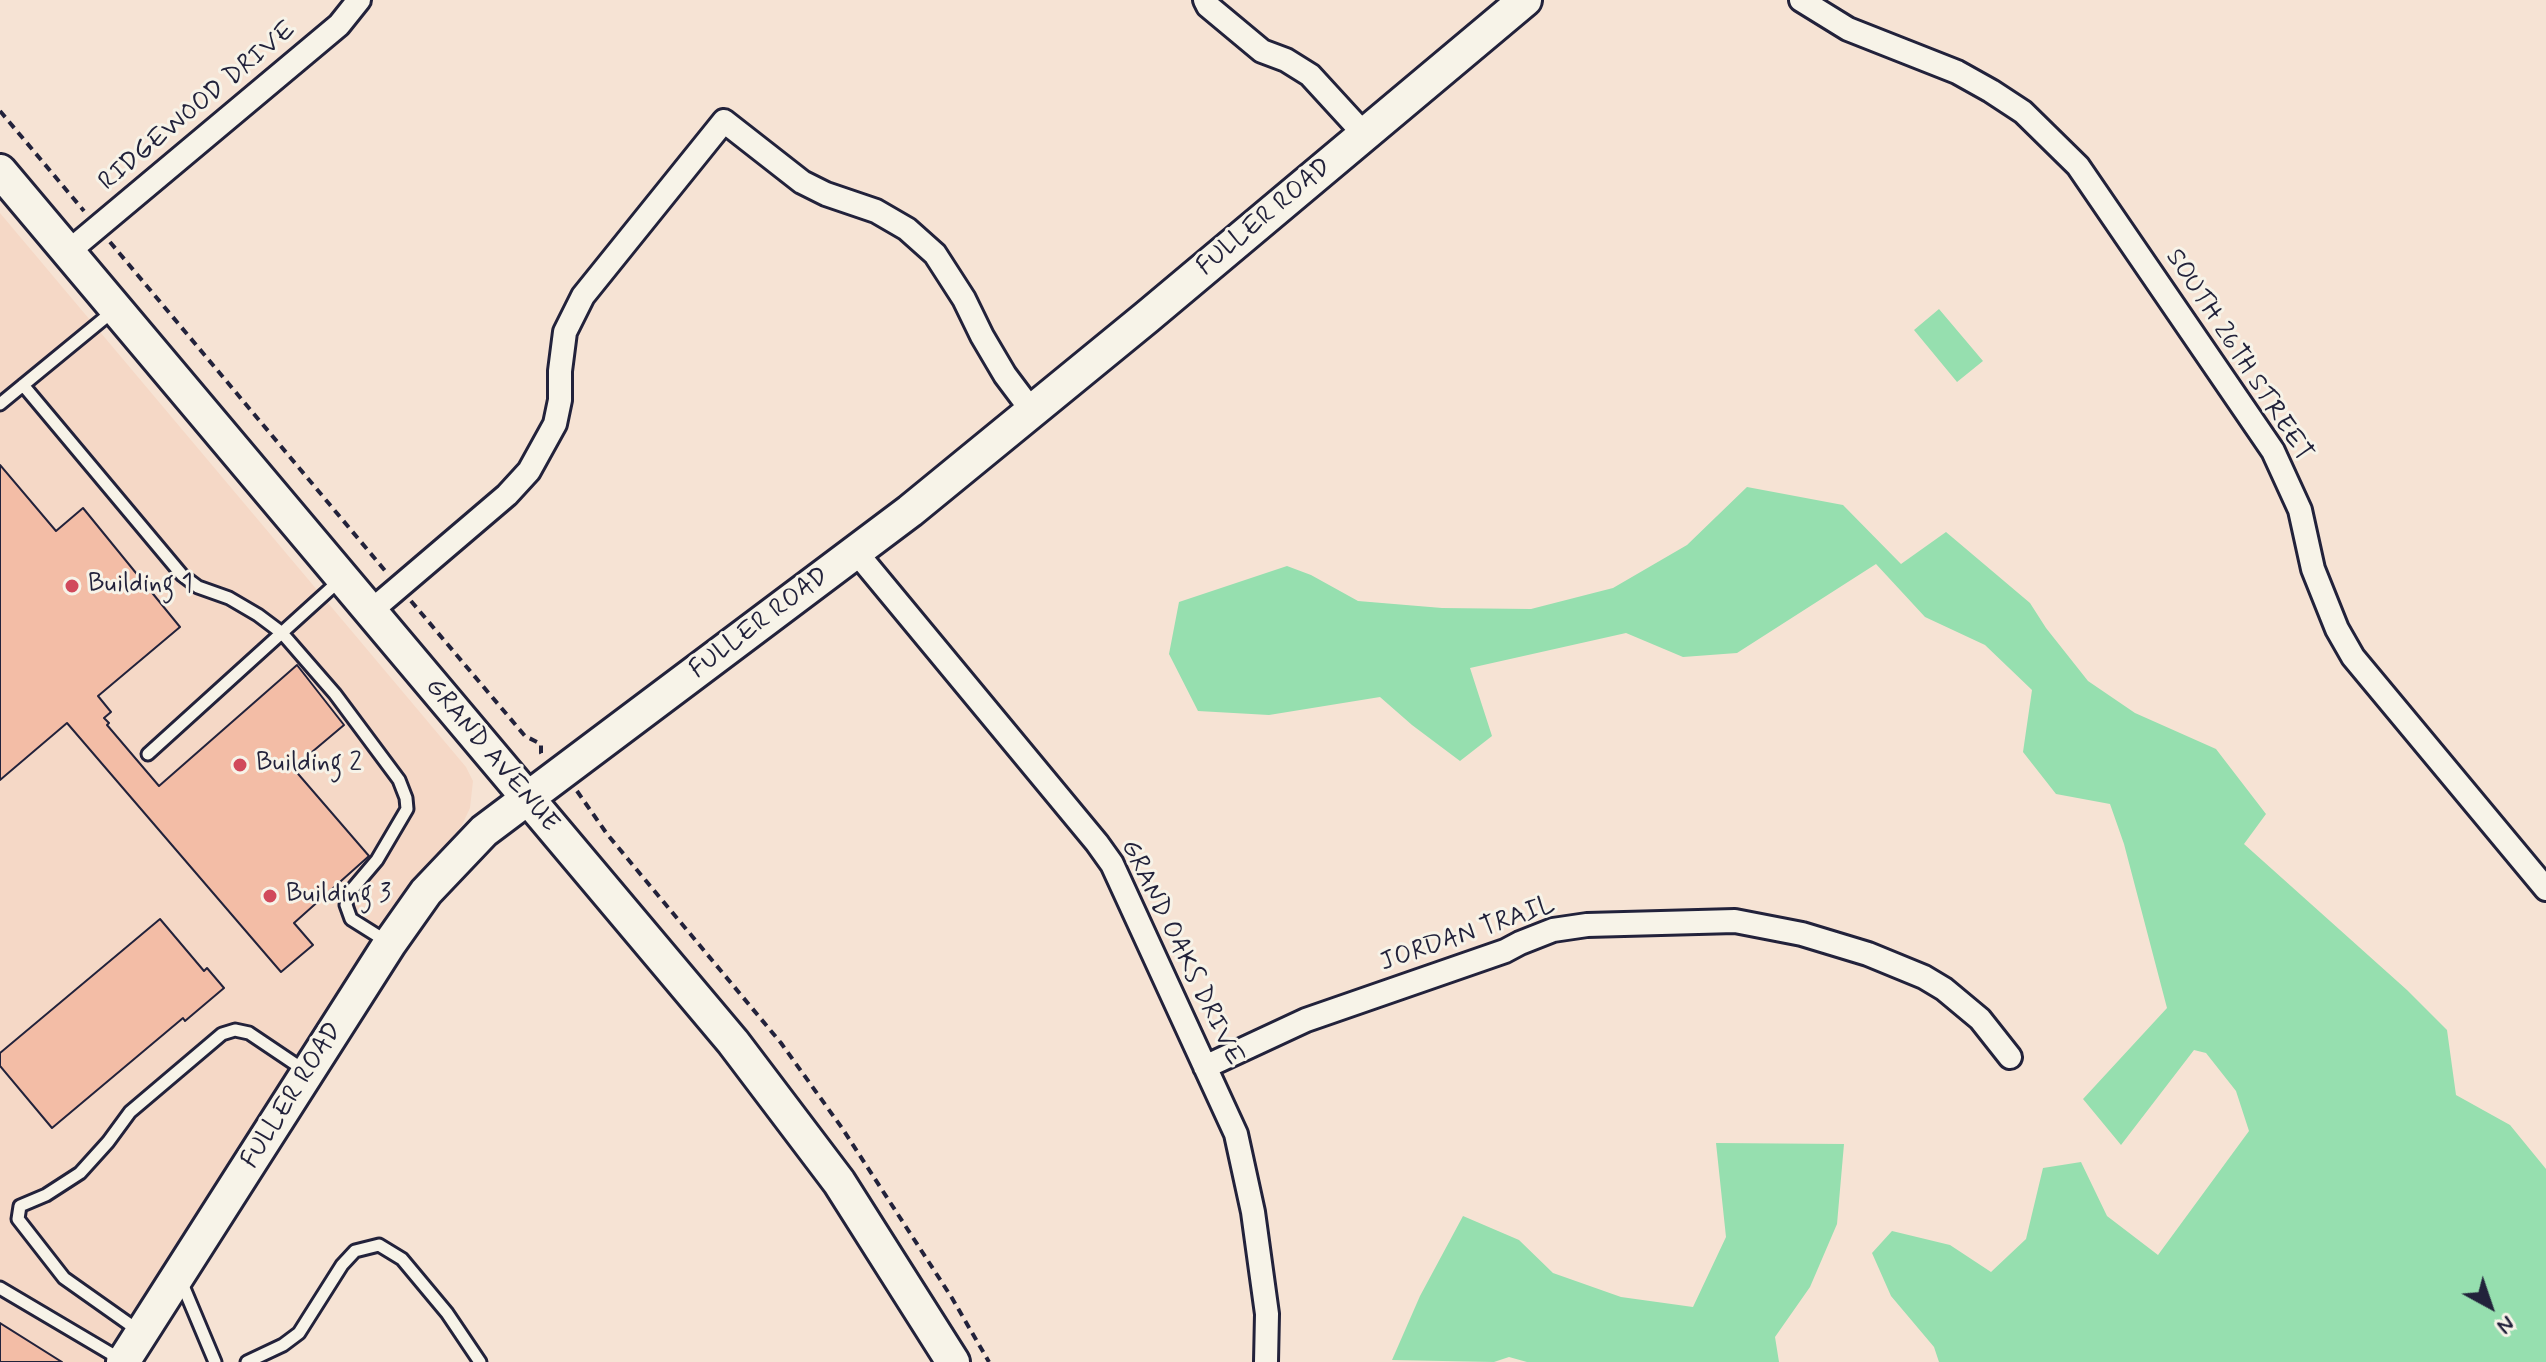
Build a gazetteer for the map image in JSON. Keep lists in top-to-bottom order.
{
  "streets": {
    "street": [
      "RIDGEWOOD DRIVE",
      "FULLER ROAD",
      "SOUTH 26TH STREET",
      "GRAND AVENUE",
      "JORDAN TRAIL",
      "GRAND OAKS DRIVE"
    ]
  },
  "crossings": [
    ["RIDGEWOOD DRIVE", "GRAND AVENUE"],
    ["FULLER ROAD", "GRAND AVENUE"],
    ["FULLER ROAD", "GRAND OAKS DRIVE"],
    ["JORDAN TRAIL", "GRAND OAKS DRIVE"]
  ],
  "places": ["Building 1", "Building 2", "Building 3"],
  "north": "bottom right"
}
